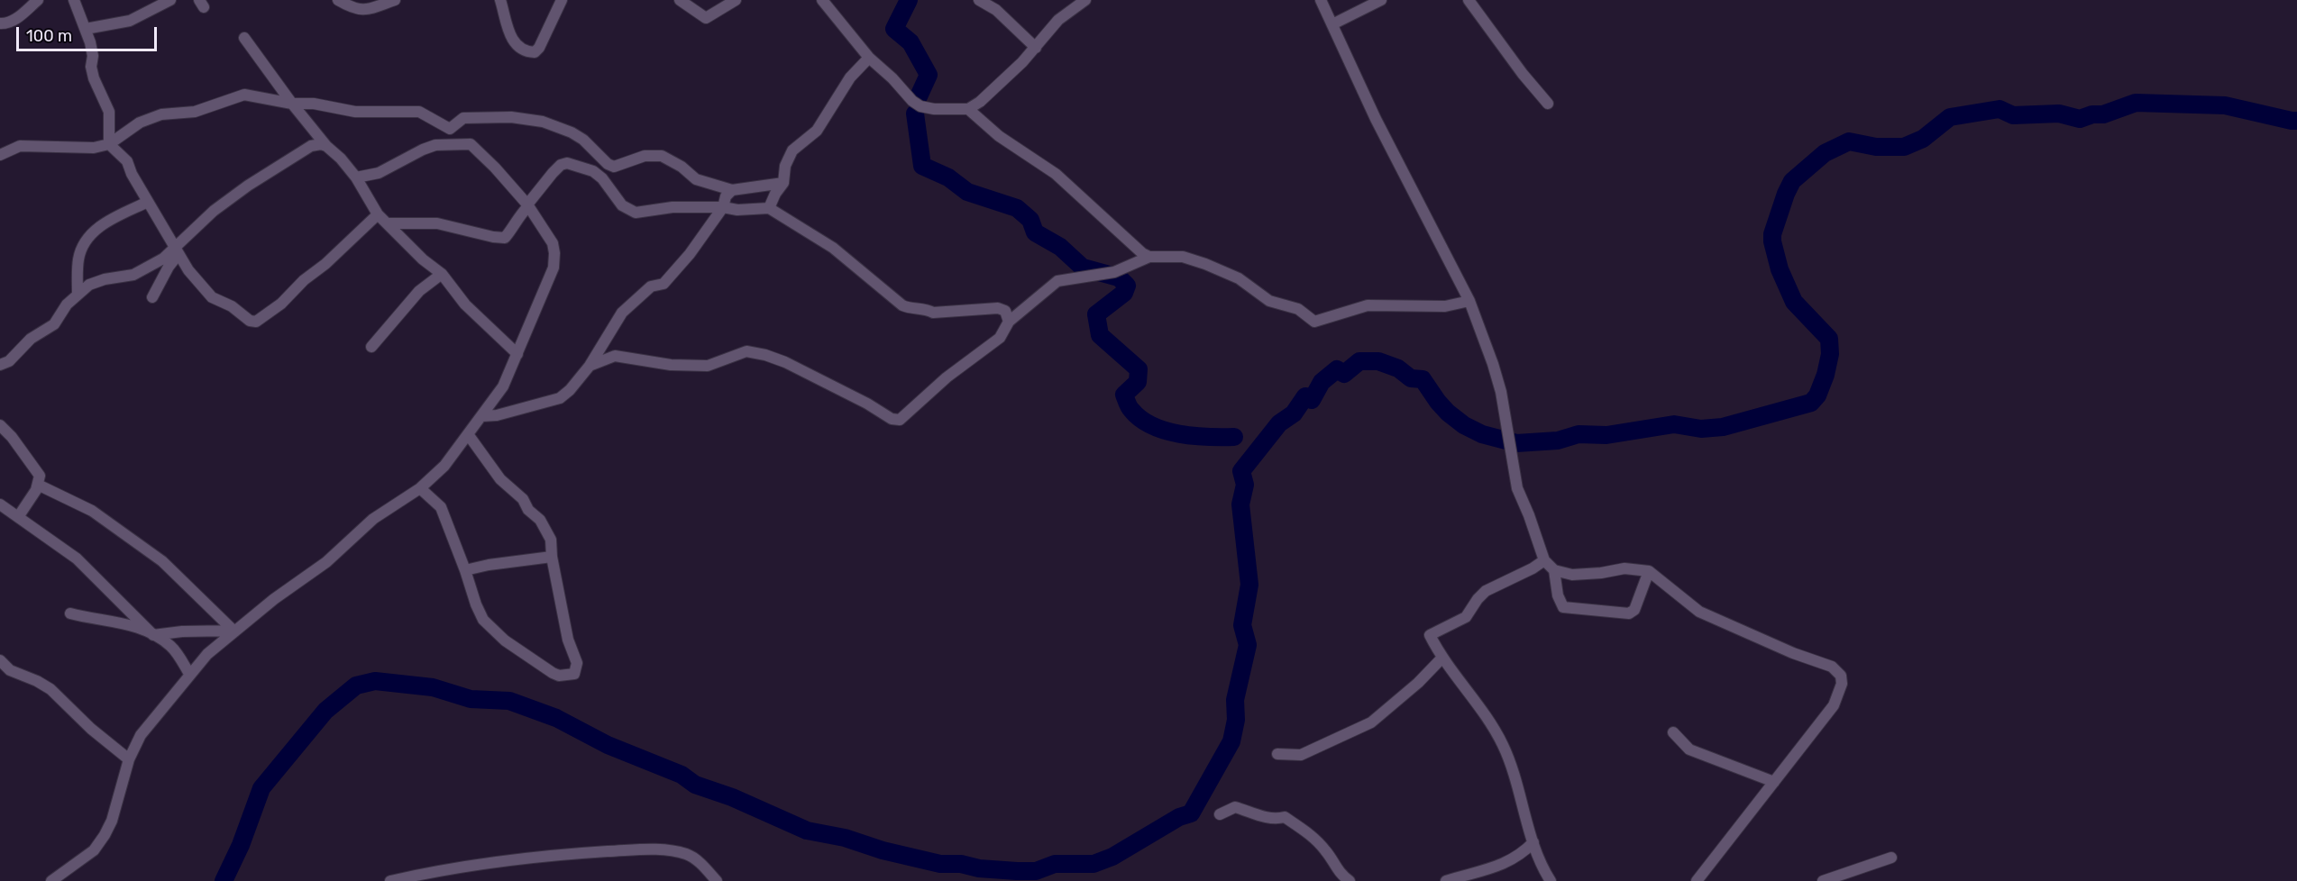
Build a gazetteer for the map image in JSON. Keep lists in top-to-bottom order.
{
  "scale_bar": "100 m"
}
